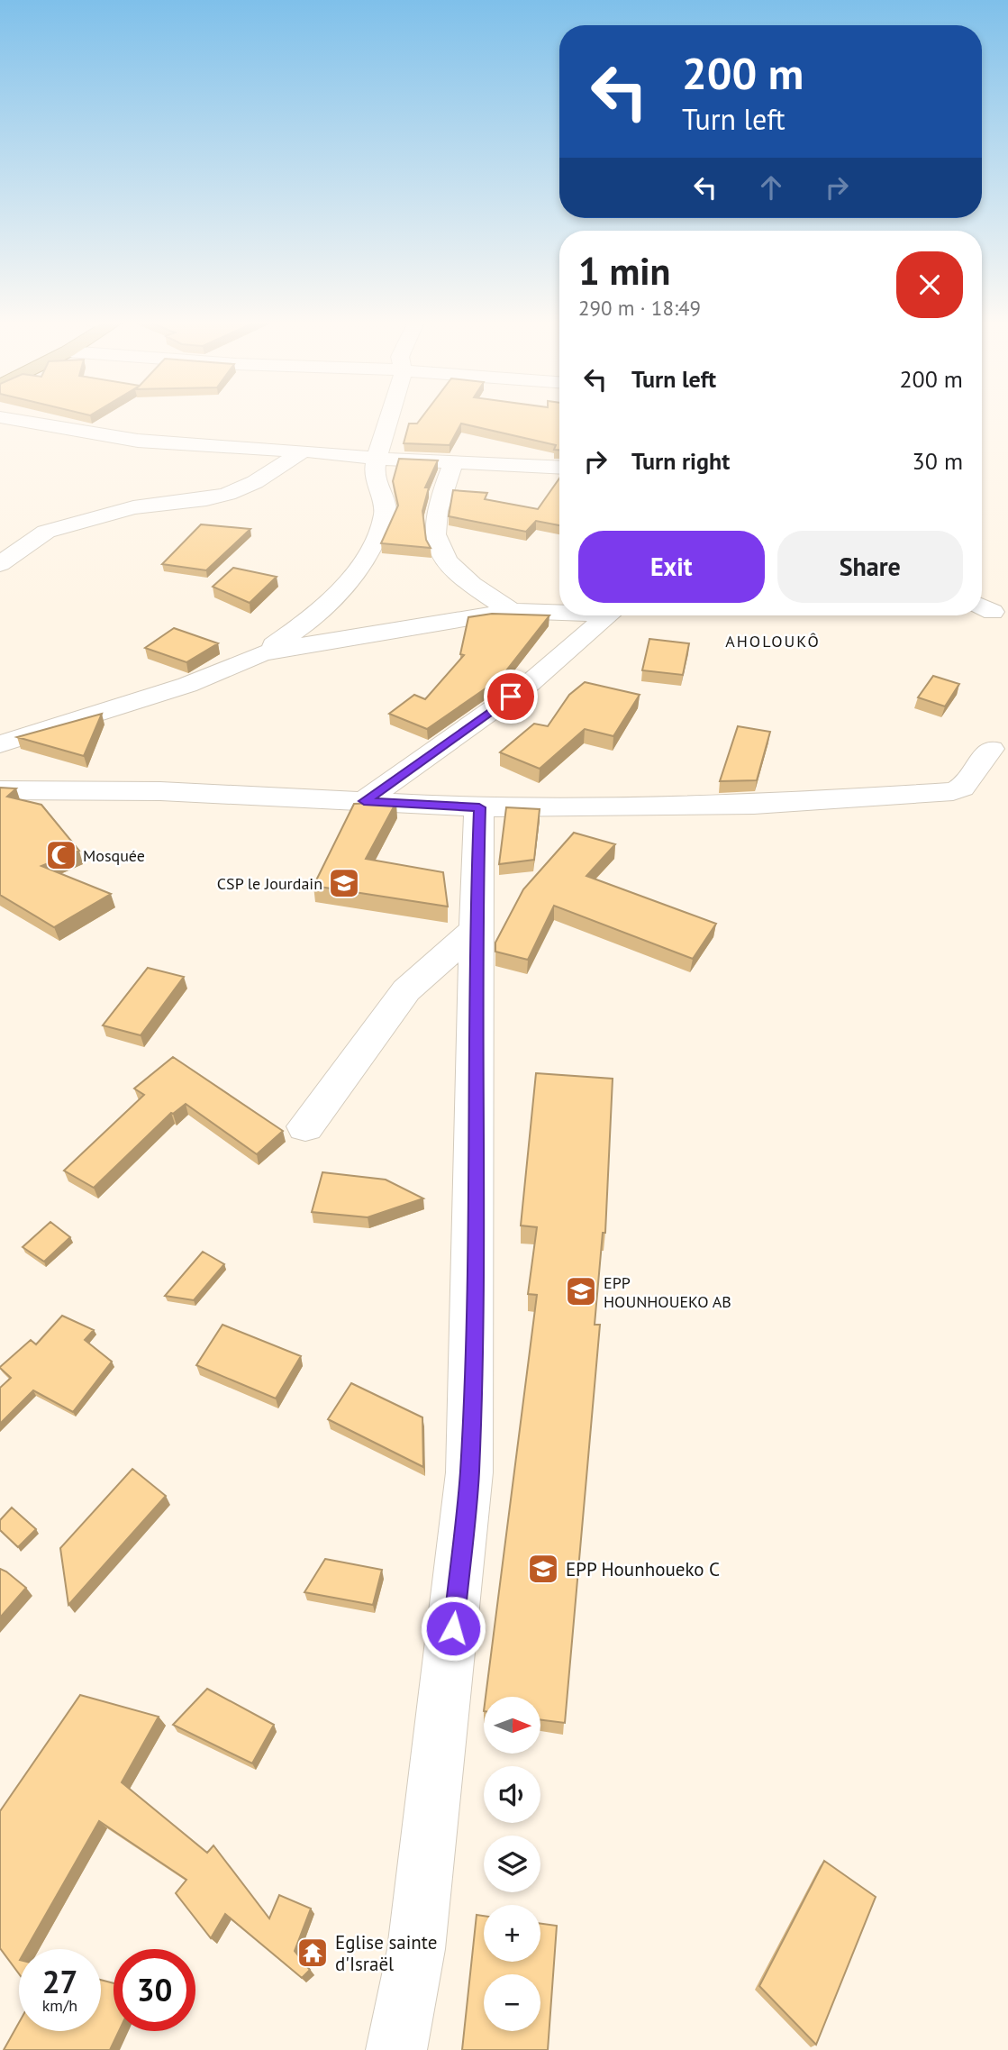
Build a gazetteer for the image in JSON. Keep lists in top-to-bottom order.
{
  "districts": ["AHOLOUKÔ"],
  "places": {
    "mosque": ["Mosquée"],
    "school or university": ["CSP le Jourdain", "EPP HOUNHOUEKO AB", "EPP Hounhoueko C"],
    "temple": ["Eglise sainte d'Israël"]
  },
  "north": "right",
  "page": {
    "turn": ["200 m", "Turn left"],
    "heading": ["1 min", "290 m · 18:49"],
    "list": [
      {
        "name": "Turn left",
        "value": "200 m"
      },
      {
        "name": "Turn right",
        "value": "30 m"
      }
    ],
    "buttons": ["Exit", "Share"],
    "map_buttons": ["+", "−"],
    "speed": "27 km/h",
    "limit": "30"
  }
}
